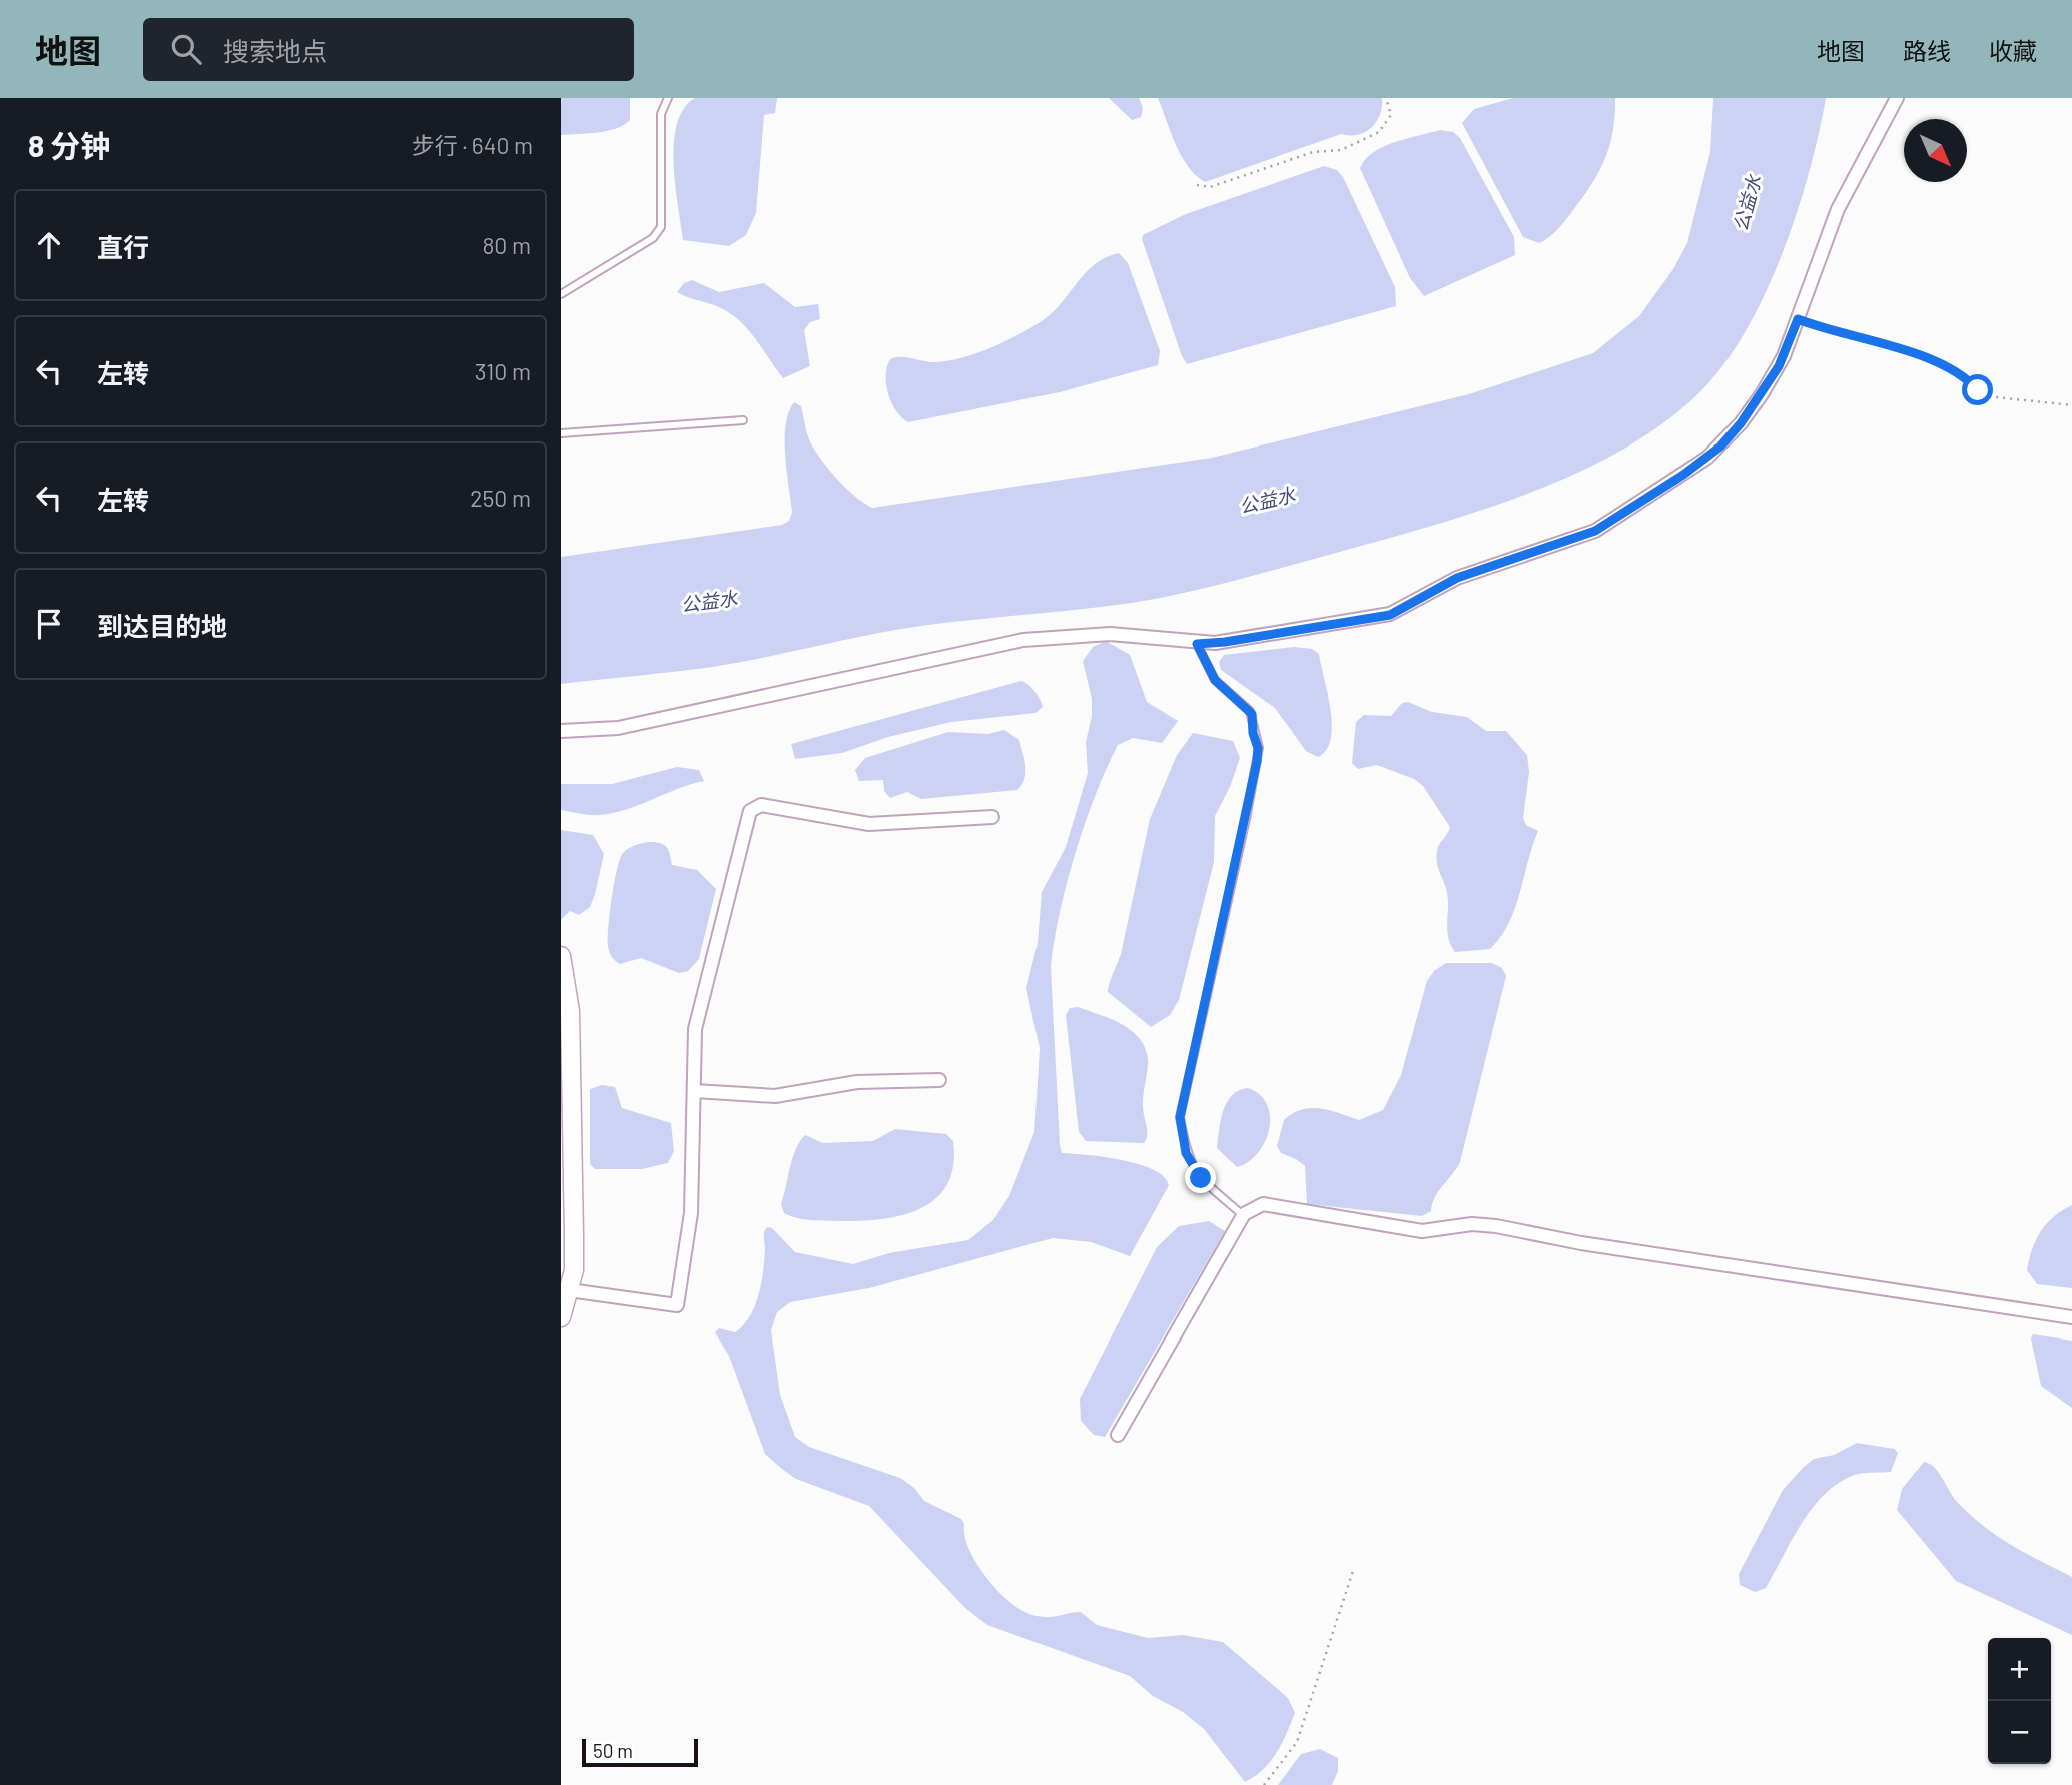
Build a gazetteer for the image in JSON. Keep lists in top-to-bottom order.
{
  "water": ["公益水"],
  "scale_bar": "50 m",
  "north": "bottom right",
  "page": {
    "header": "地图",
    "search": "搜索地点",
    "nav": ["地图", "路线", "收藏"],
    "heading": ["8 分钟", "步行 · 640 m"],
    "list": [
      ["直行", "80 m"],
      ["左转", "310 m"],
      ["左转", "250 m"],
      "到达目的地"
    ],
    "map_buttons": ["+", "−"],
    "scale": "50 m"
  }
}
